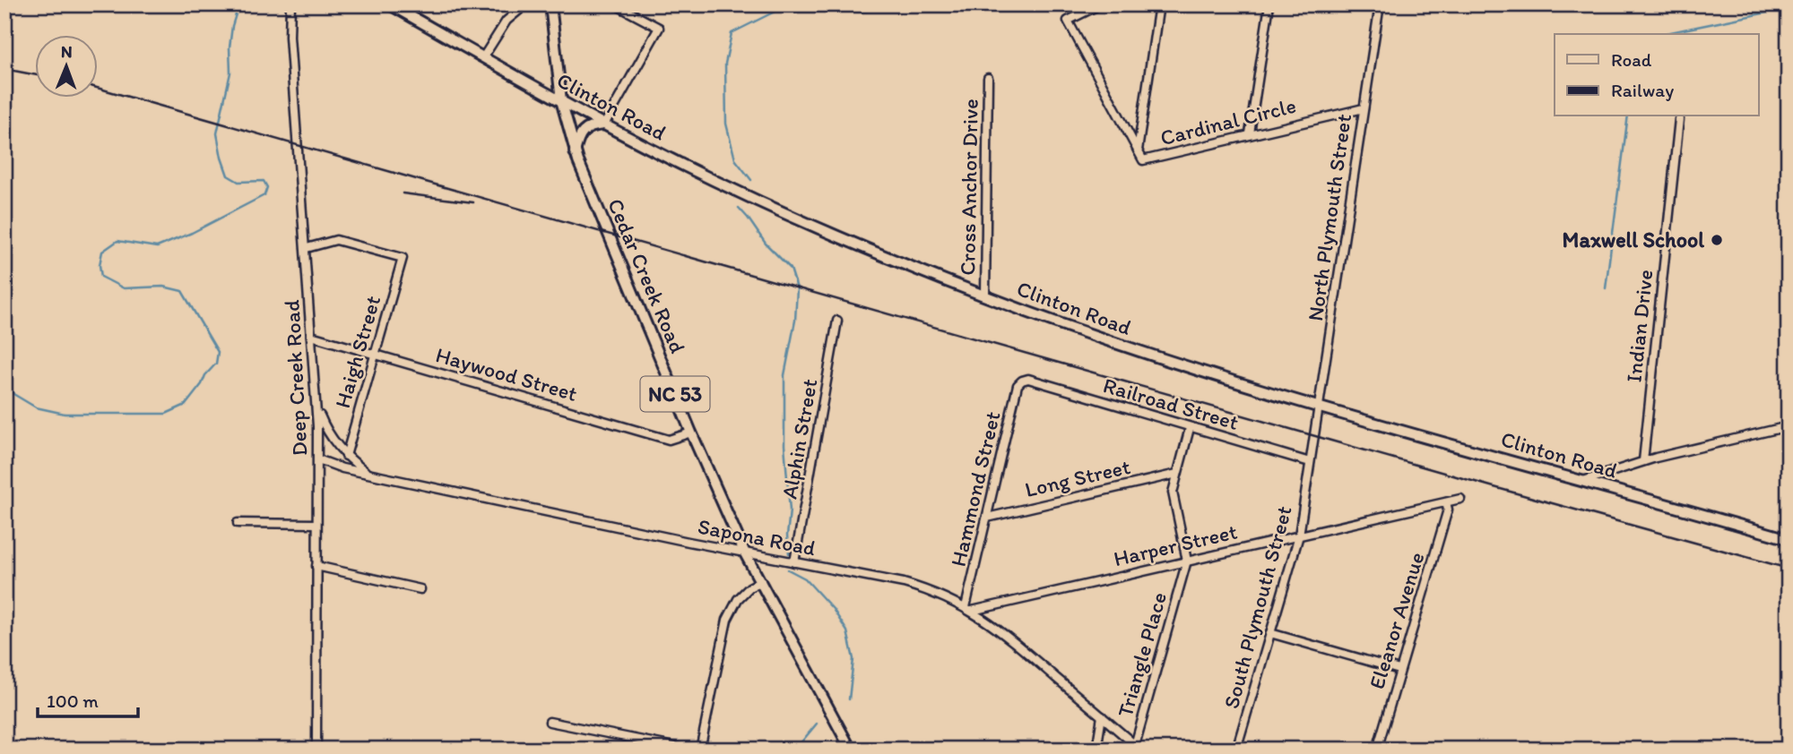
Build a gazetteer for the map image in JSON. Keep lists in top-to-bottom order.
{
  "streets": {
    "main road": ["Clinton Road", "Cedar Creek Road", "NC 53"],
    "street": [
      "Cardinal Circle",
      "Cross Anchor Drive",
      "North Plymouth Street",
      "Indian Drive",
      "Haigh Street",
      "Haywood Street",
      "Deep Creek Road",
      "Railroad Street",
      "Alphin Street",
      "Long Street",
      "Hammond Street",
      "Sapona Road",
      "Harper Street",
      "South Plymouth Street",
      "Eleanor Avenue",
      "Triangle Place"
    ]
  },
  "crossings": [
    ["Clinton Road", "Cross Anchor Drive"],
    ["Clinton Road", "North Plymouth Street"],
    ["Clinton Road", "Cedar Creek Road"],
    ["Cardinal Circle", "North Plymouth Street"],
    ["North Plymouth Street", "South Plymouth Street"],
    ["Cedar Creek Road", "Haywood Street"],
    ["Cedar Creek Road", "Sapona Road"],
    ["Haigh Street", "Haywood Street"],
    ["Haigh Street", "Deep Creek Road"],
    ["Haywood Street", "Deep Creek Road"],
    ["Deep Creek Road", "Sapona Road"],
    ["Railroad Street", "Hammond Street"],
    ["Railroad Street", "South Plymouth Street"],
    ["Railroad Street", "Triangle Place"],
    ["Alphin Street", "Sapona Road"],
    ["Long Street", "Hammond Street"],
    ["Long Street", "Triangle Place"],
    ["Hammond Street", "Sapona Road"],
    ["Hammond Street", "Harper Street"],
    ["Sapona Road", "Harper Street"],
    ["Sapona Road", "Triangle Place"],
    ["Harper Street", "South Plymouth Street"],
    ["Harper Street", "Eleanor Avenue"],
    ["Harper Street", "Triangle Place"]
  ],
  "places": ["Maxwell School"],
  "legend": ["Road", "Railway"],
  "scale_bar": "100 m",
  "north": "top"
}
